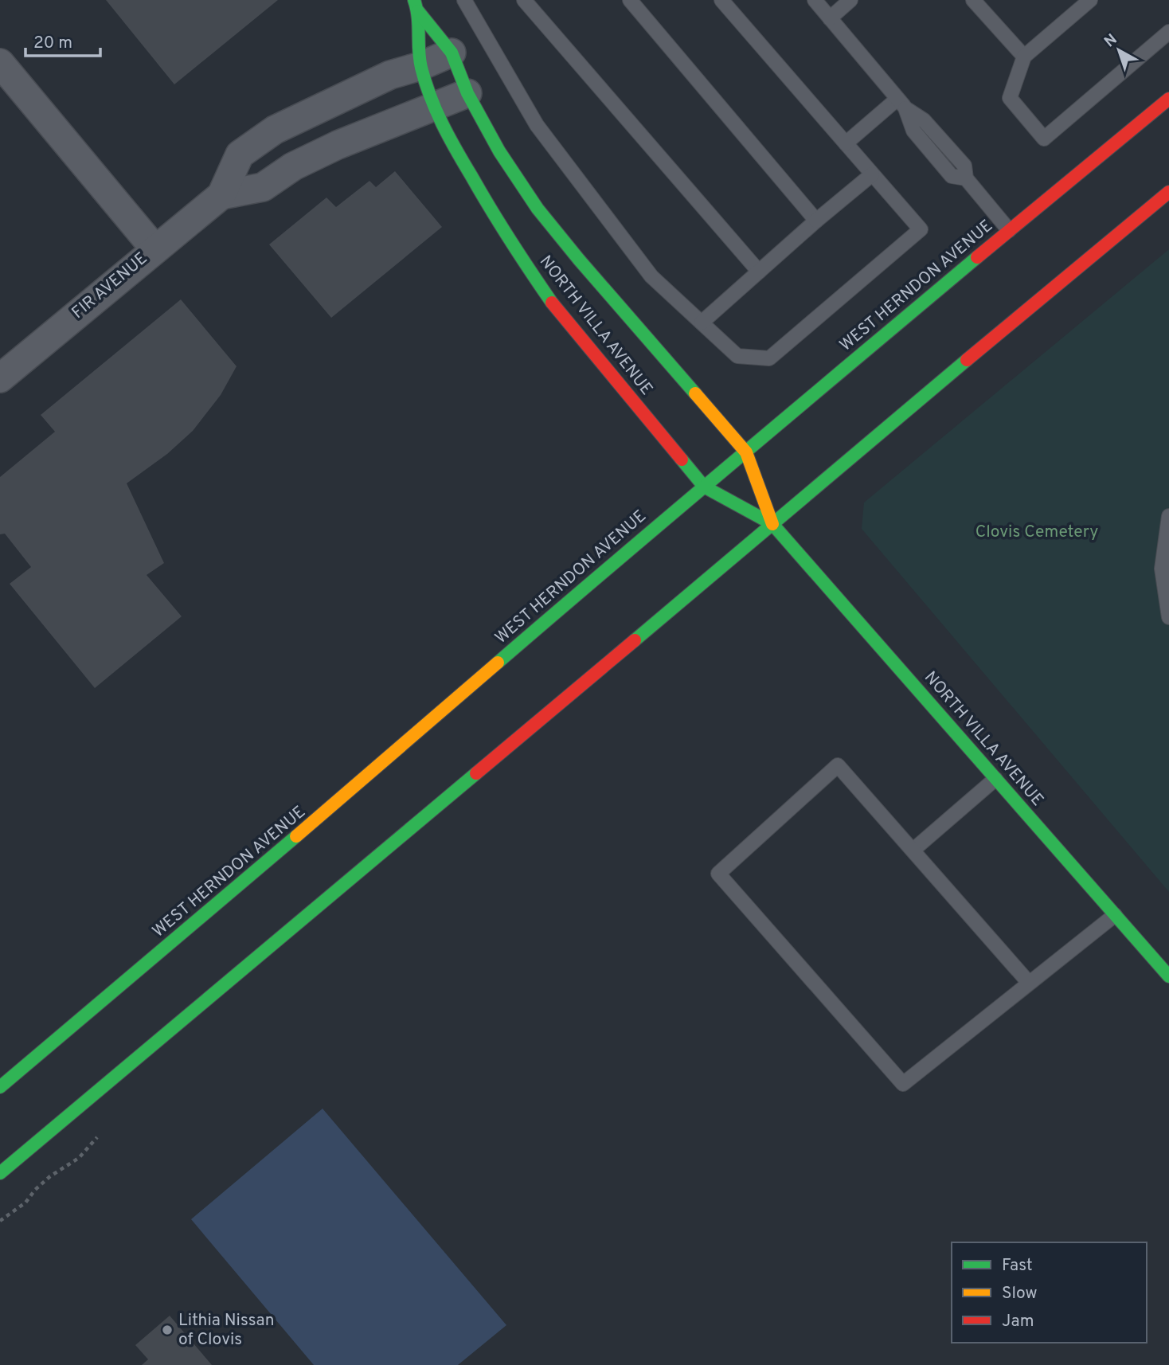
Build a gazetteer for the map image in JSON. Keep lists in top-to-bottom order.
{
  "streets": {
    "main road": ["WEST HERNDON AVENUE", "NORTH VILLA AVENUE"],
    "street": ["FIR AVENUE"]
  },
  "crossings": [
    ["FIR AVENUE", "NORTH VILLA AVENUE"],
    ["WEST HERNDON AVENUE", "NORTH VILLA AVENUE"]
  ],
  "parks": ["Clovis Cemetery"],
  "places": ["Lithia Nissan of Clovis"],
  "legend": ["Fast", "Slow", "Jam"],
  "scale_bar": "20 m",
  "north": "top left"
}
